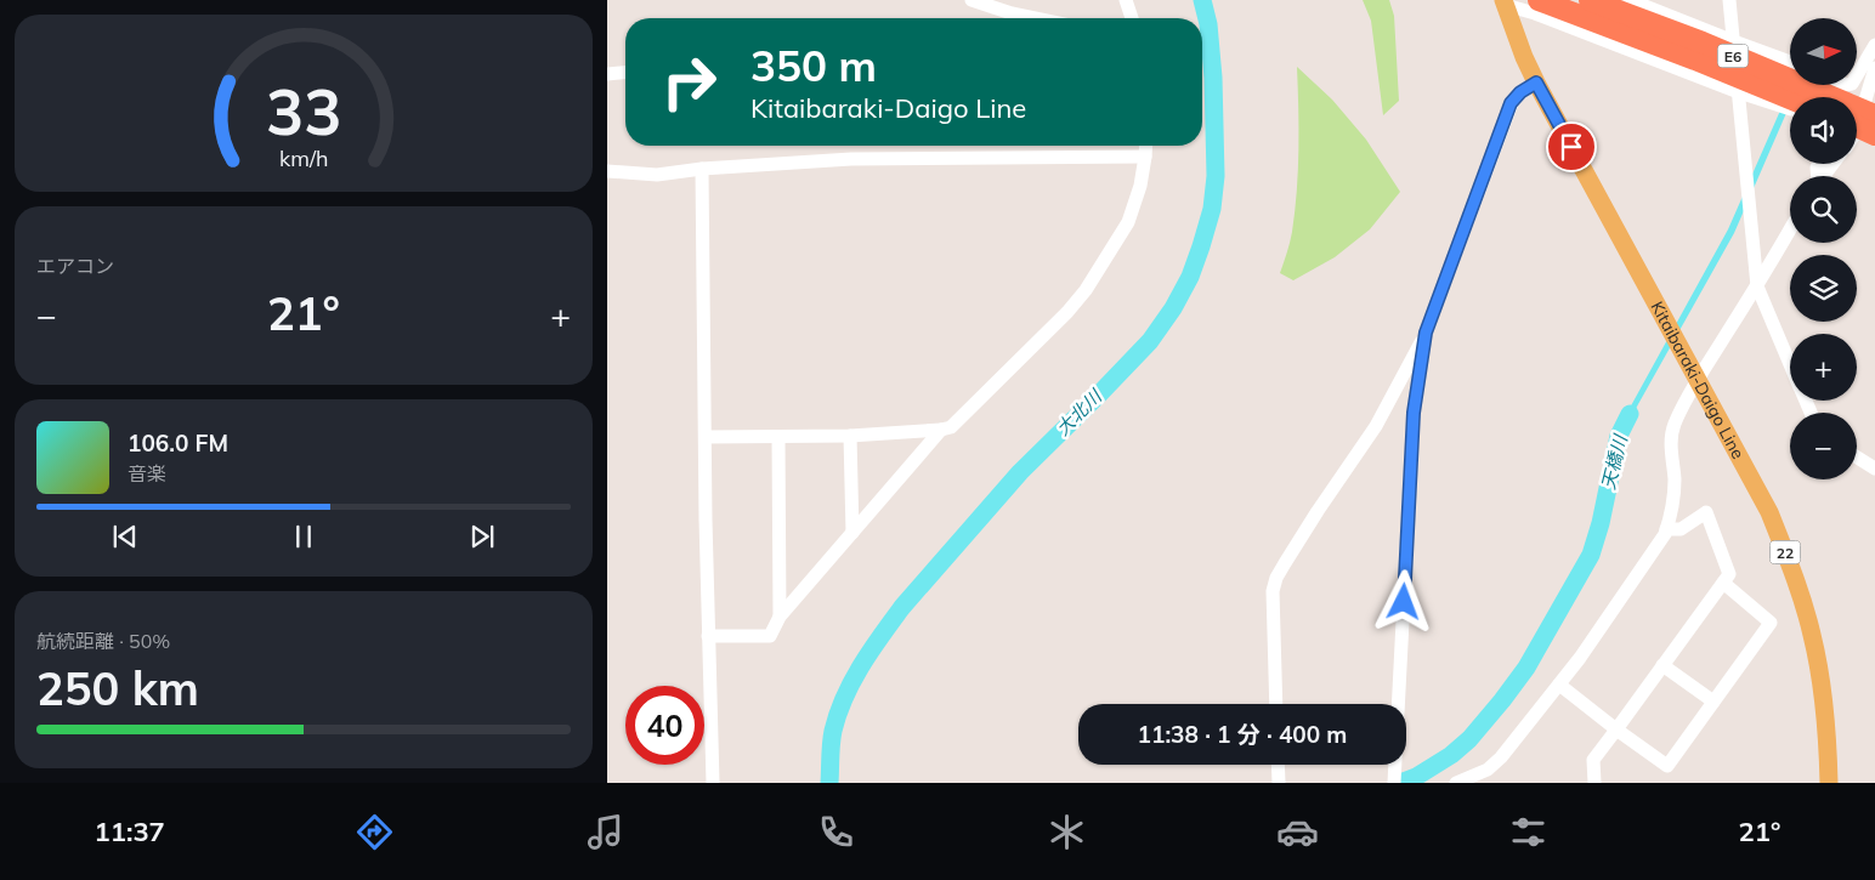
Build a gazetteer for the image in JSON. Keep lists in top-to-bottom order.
{
  "streets": {
    "highway": ["E6"],
    "main road": ["Kitaibaraki-Daigo Line", "22"]
  },
  "water": ["大北川", "天橋川"],
  "north": "right",
  "page": {
    "map_buttons": ["+", "−"],
    "turn": ["350 m", "Kitaibaraki-Daigo Line"],
    "tile": [
      "エアコン",
      ["航続距離 · 50%", "250 km"]
    ],
    "heat": ["−", "21°", "+"],
    "song": ["106.0 FM", "音楽"],
    "limit": "40",
    "trip": "11:38 · 1 分 · 400 m",
    "tabs": ["11:37", "21°"],
    "gauge": ["33", "km/h"]
  }
}
